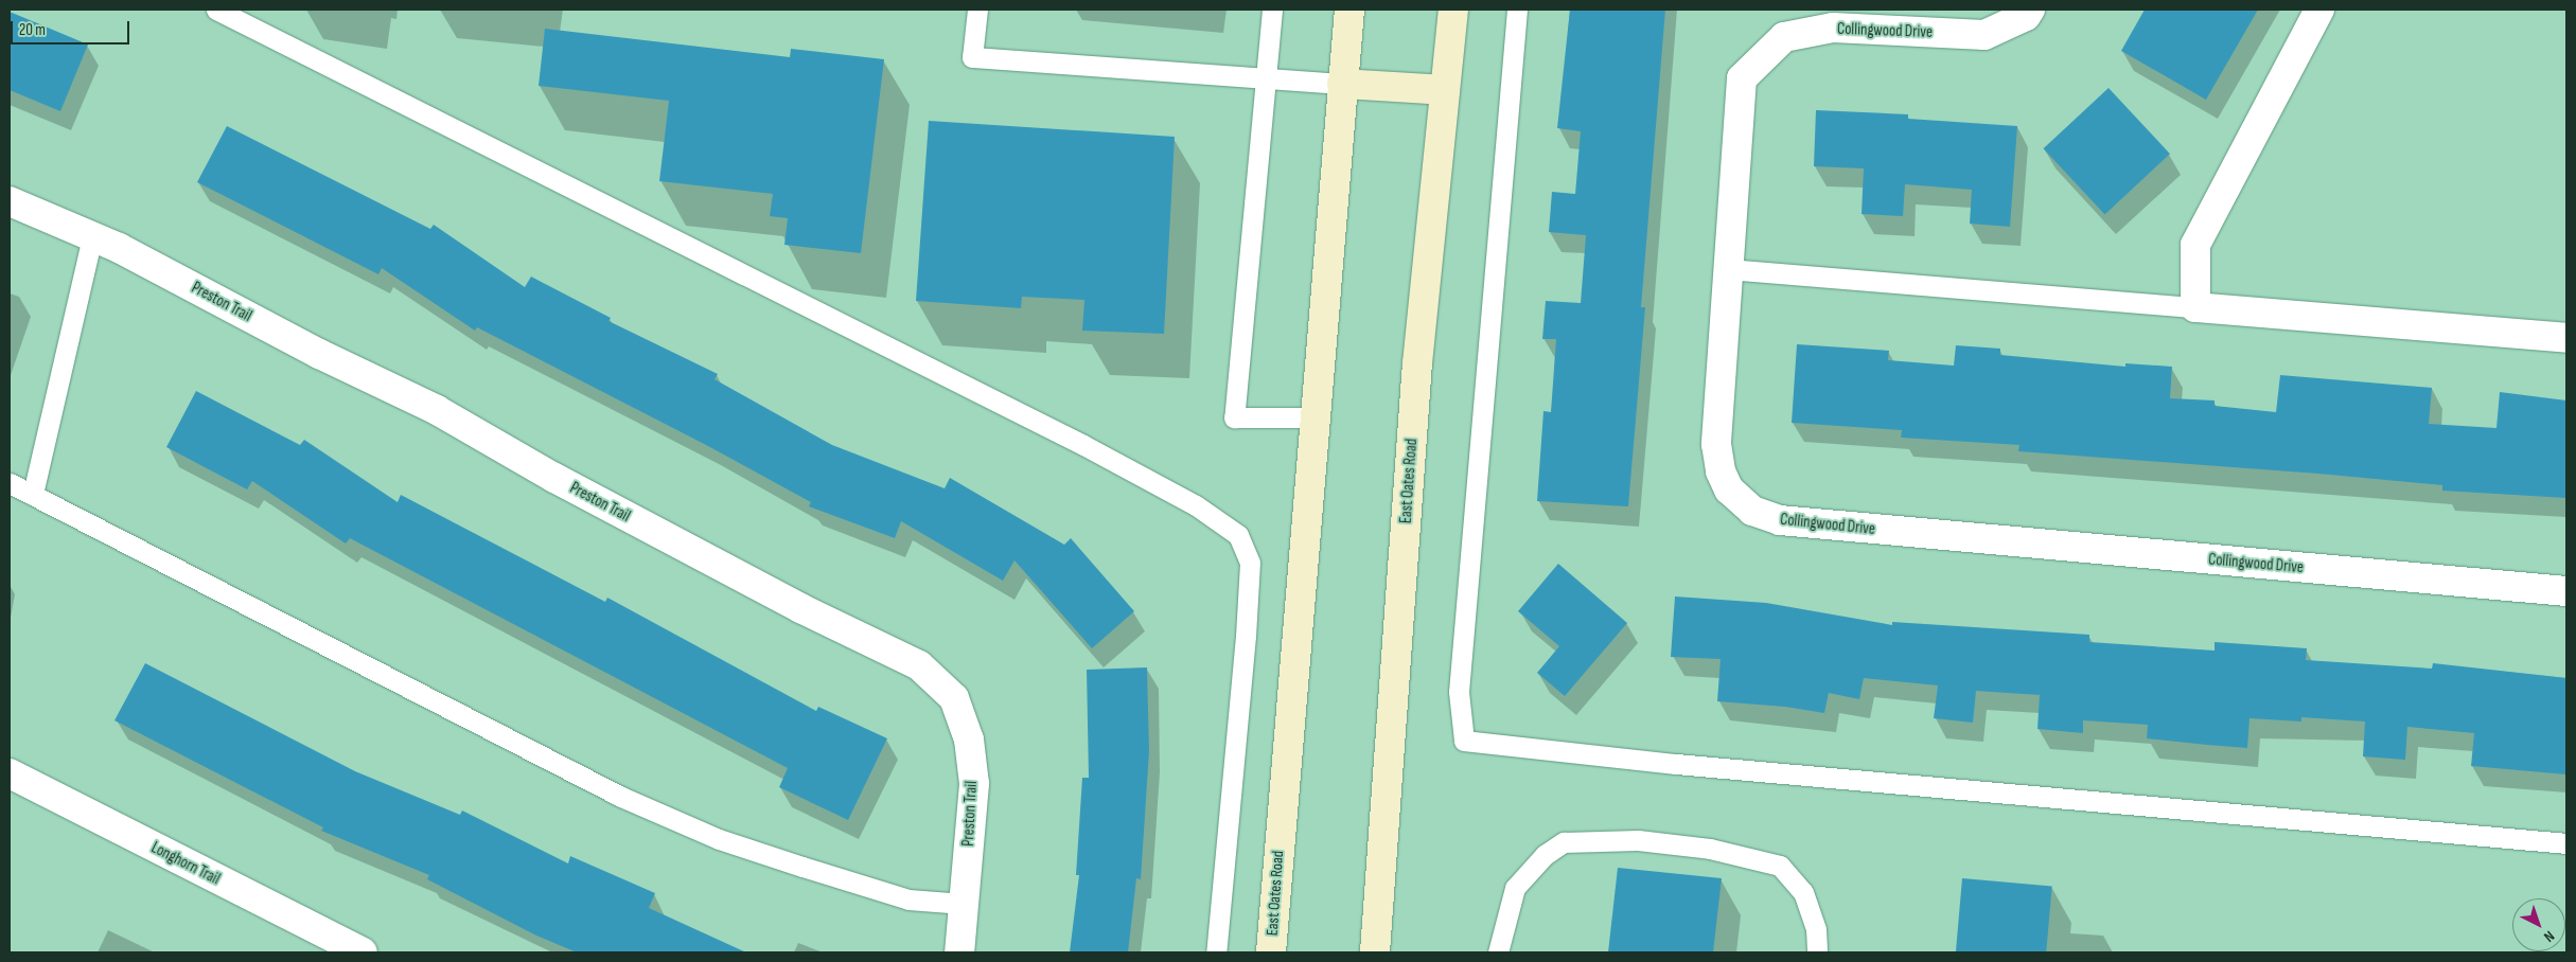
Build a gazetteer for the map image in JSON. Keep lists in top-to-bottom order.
{
  "streets": {
    "main road": ["East Oates Road"],
    "street": ["Collingwood Drive", "Preston Trail", "Longhorn Trail"]
  },
  "scale_bar": "20 m",
  "north": "bottom right"
}
